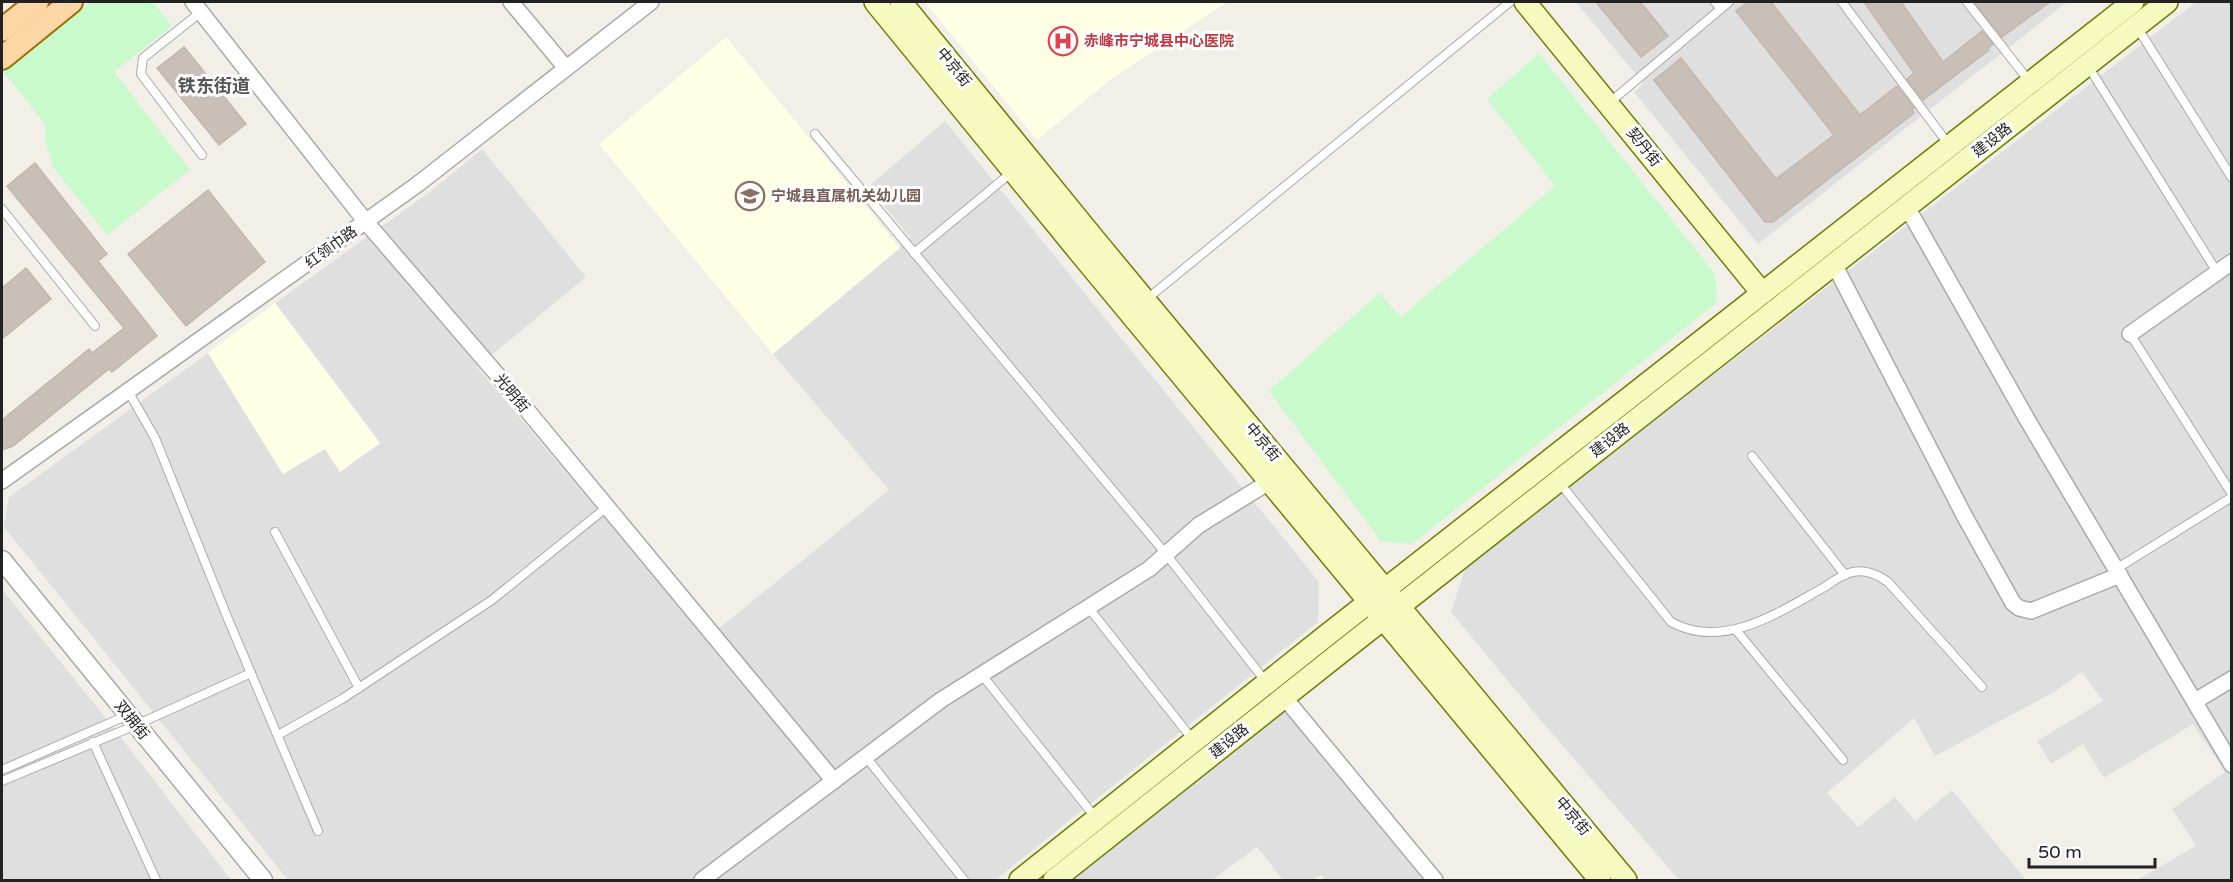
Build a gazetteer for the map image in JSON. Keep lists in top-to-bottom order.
{
  "streets": {
    "main road": ["中京街", "建设路", "契丹街"],
    "street": ["红领巾路", "光明街", "双拥街"]
  },
  "crossings": [
    ["中京街", "建设路"],
    ["建设路", "契丹街"],
    ["红领巾路", "光明街"]
  ],
  "districts": ["铁东街道"],
  "places": {
    "hospital": ["赤峰市宁城县中心医院"],
    "school or university": ["宁城县直属机关幼儿园"]
  },
  "scale_bar": "50 m"
}
